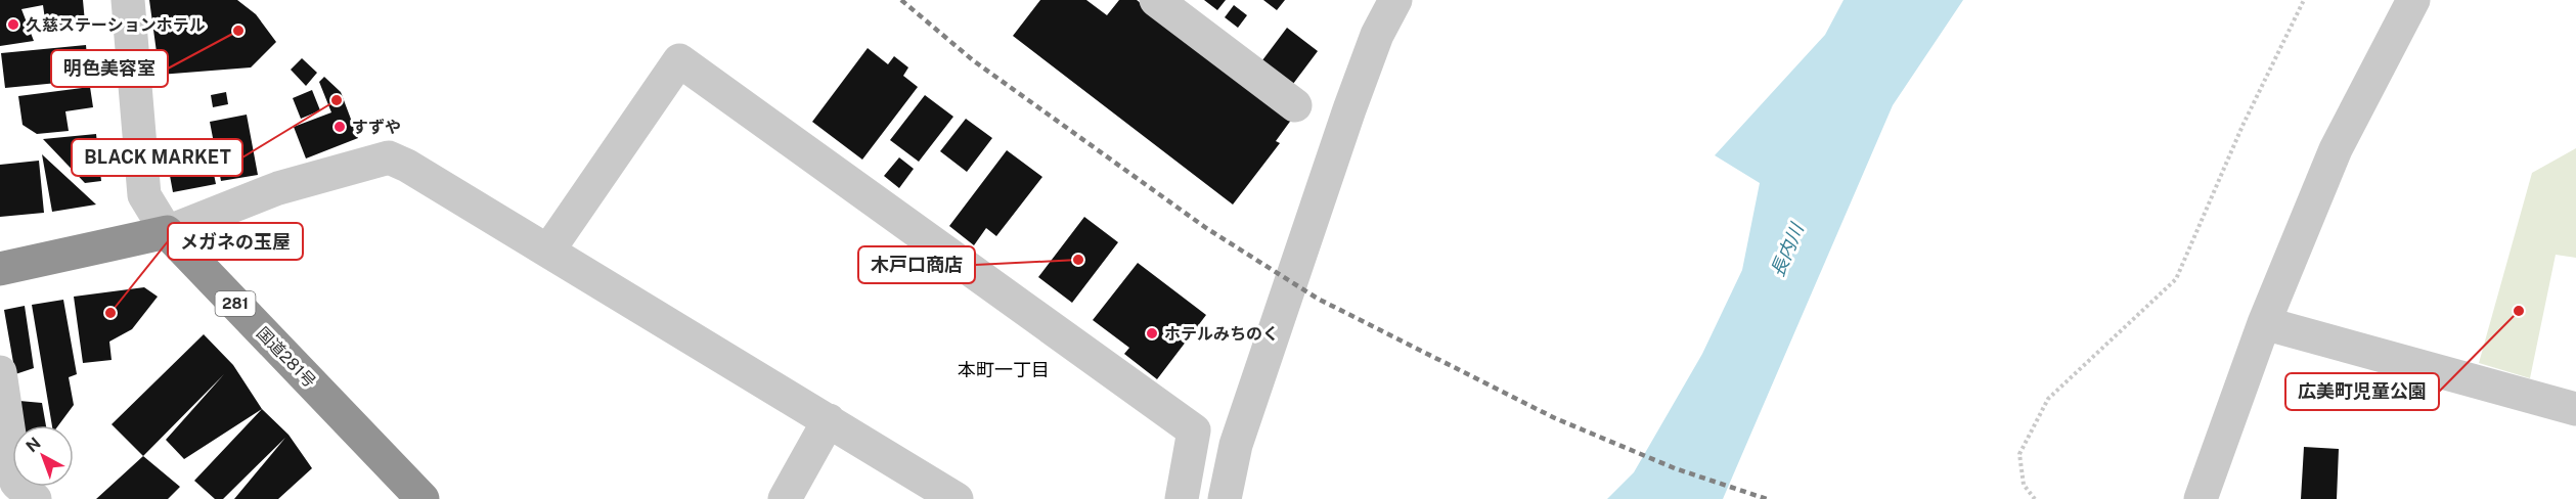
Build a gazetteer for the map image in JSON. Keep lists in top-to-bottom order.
{
  "streets": {
    "highway": ["281", "国道281号"]
  },
  "districts": ["本町一丁目"],
  "water": ["長内川"],
  "places": [
    "久慈ステーションホテル",
    "明色美容室",
    "BLACK MARKET",
    "すずや",
    "木戸口商店",
    "広美町児童公園",
    "メガネの玉屋",
    "ホテルみちのく"
  ],
  "north": "top left"
}
